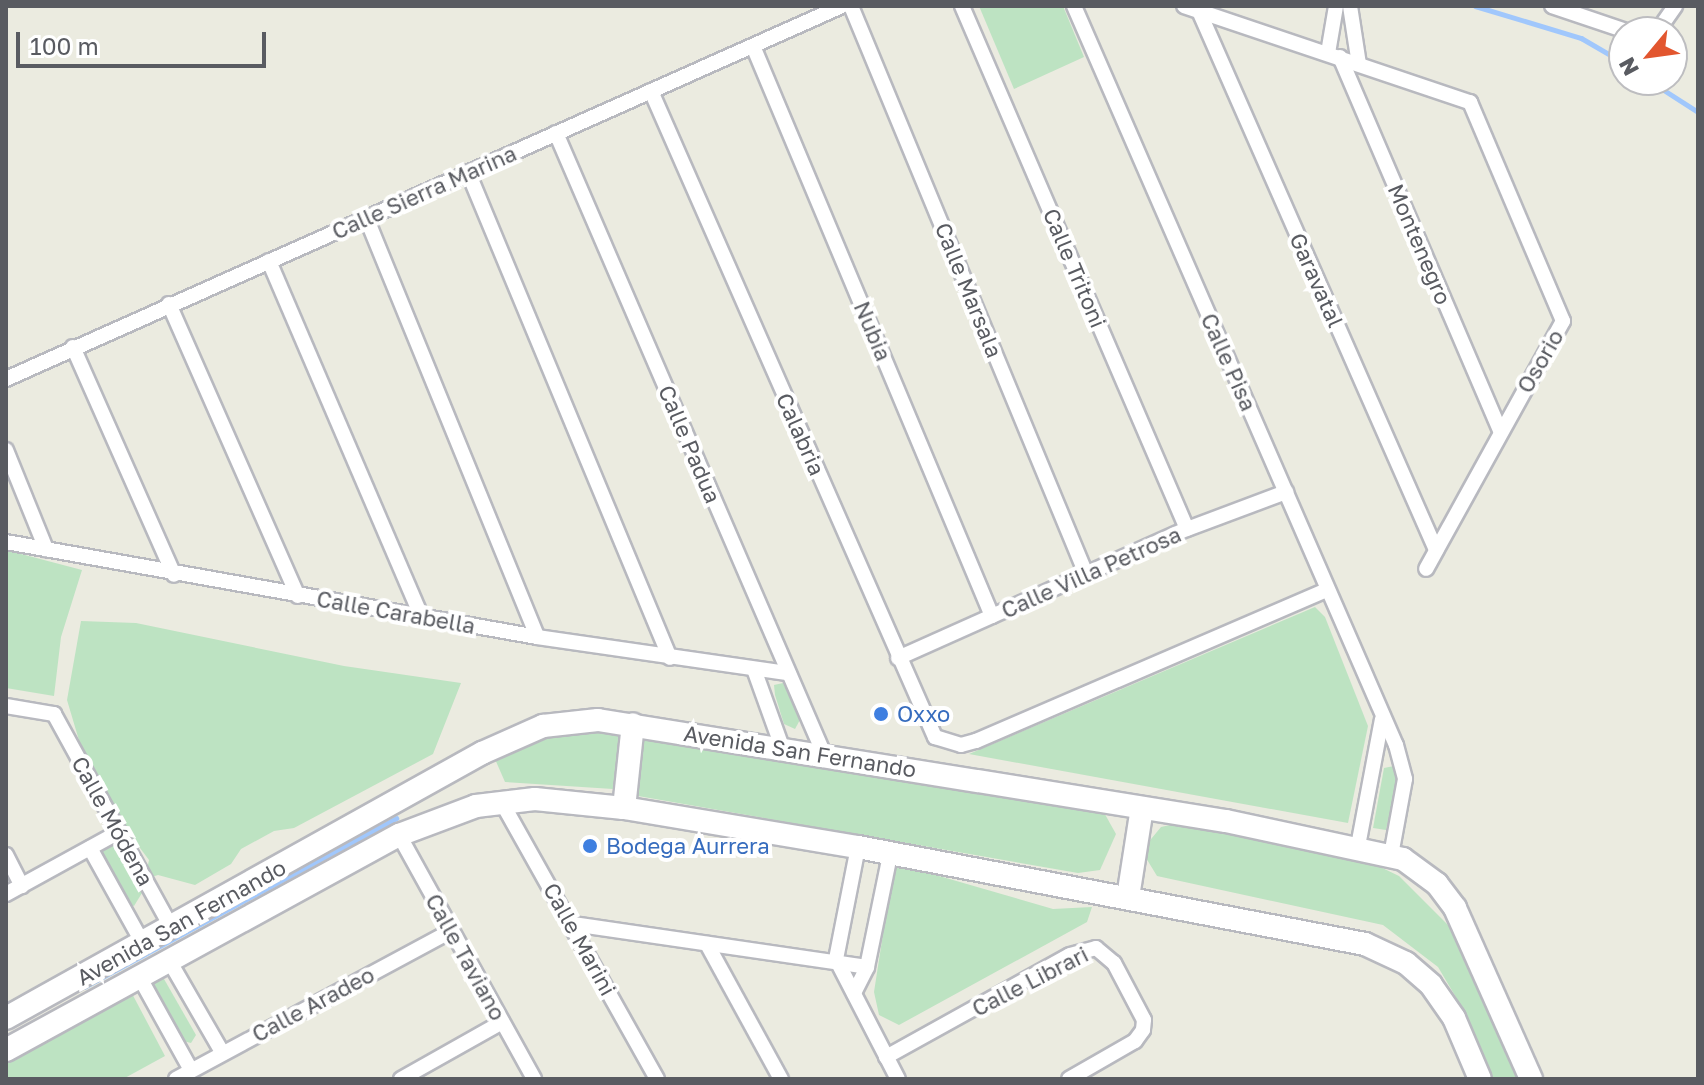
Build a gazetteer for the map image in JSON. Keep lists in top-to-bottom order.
{
  "streets": {
    "street": [
      "Calle Sierra Marina",
      "Montenegro",
      "Calle Tritoni",
      "Garavatal",
      "Calle Marsala",
      "Nubia",
      "Osorio",
      "Calle Pisa",
      "Calabria",
      "Calle Padua",
      "Calle Villa Petrosa",
      "Calle Carabella",
      "Avenida San Fernando",
      "Calle Módena",
      "Calle Marini",
      "Calle Taviano",
      "Calle Librari",
      "Calle Aradeo"
    ]
  },
  "crossings": [
    ["Calle Sierra Marina", "Nubia"],
    ["Calle Sierra Marina", "Calabria"],
    ["Calle Sierra Marina", "Calle Padua"],
    ["Montenegro", "Osorio"],
    ["Calle Tritoni", "Calle Villa Petrosa"],
    ["Garavatal", "Osorio"],
    ["Calle Marsala", "Calle Villa Petrosa"],
    ["Nubia", "Calle Villa Petrosa"],
    ["Calle Pisa", "Calabria"],
    ["Calle Pisa", "Calle Villa Petrosa"],
    ["Calle Pisa", "Avenida San Fernando"],
    ["Calabria", "Calle Villa Petrosa"],
    ["Calle Padua", "Calle Carabella"],
    ["Calle Padua", "Avenida San Fernando"],
    ["Avenida San Fernando", "Calle Módena"],
    ["Avenida San Fernando", "Calle Marini"],
    ["Avenida San Fernando", "Calle Taviano"],
    ["Calle Taviano", "Calle Aradeo"]
  ],
  "places": ["Oxxo", "Bodega Aurrera"],
  "scale_bar": "100 m",
  "north": "bottom left"
}
